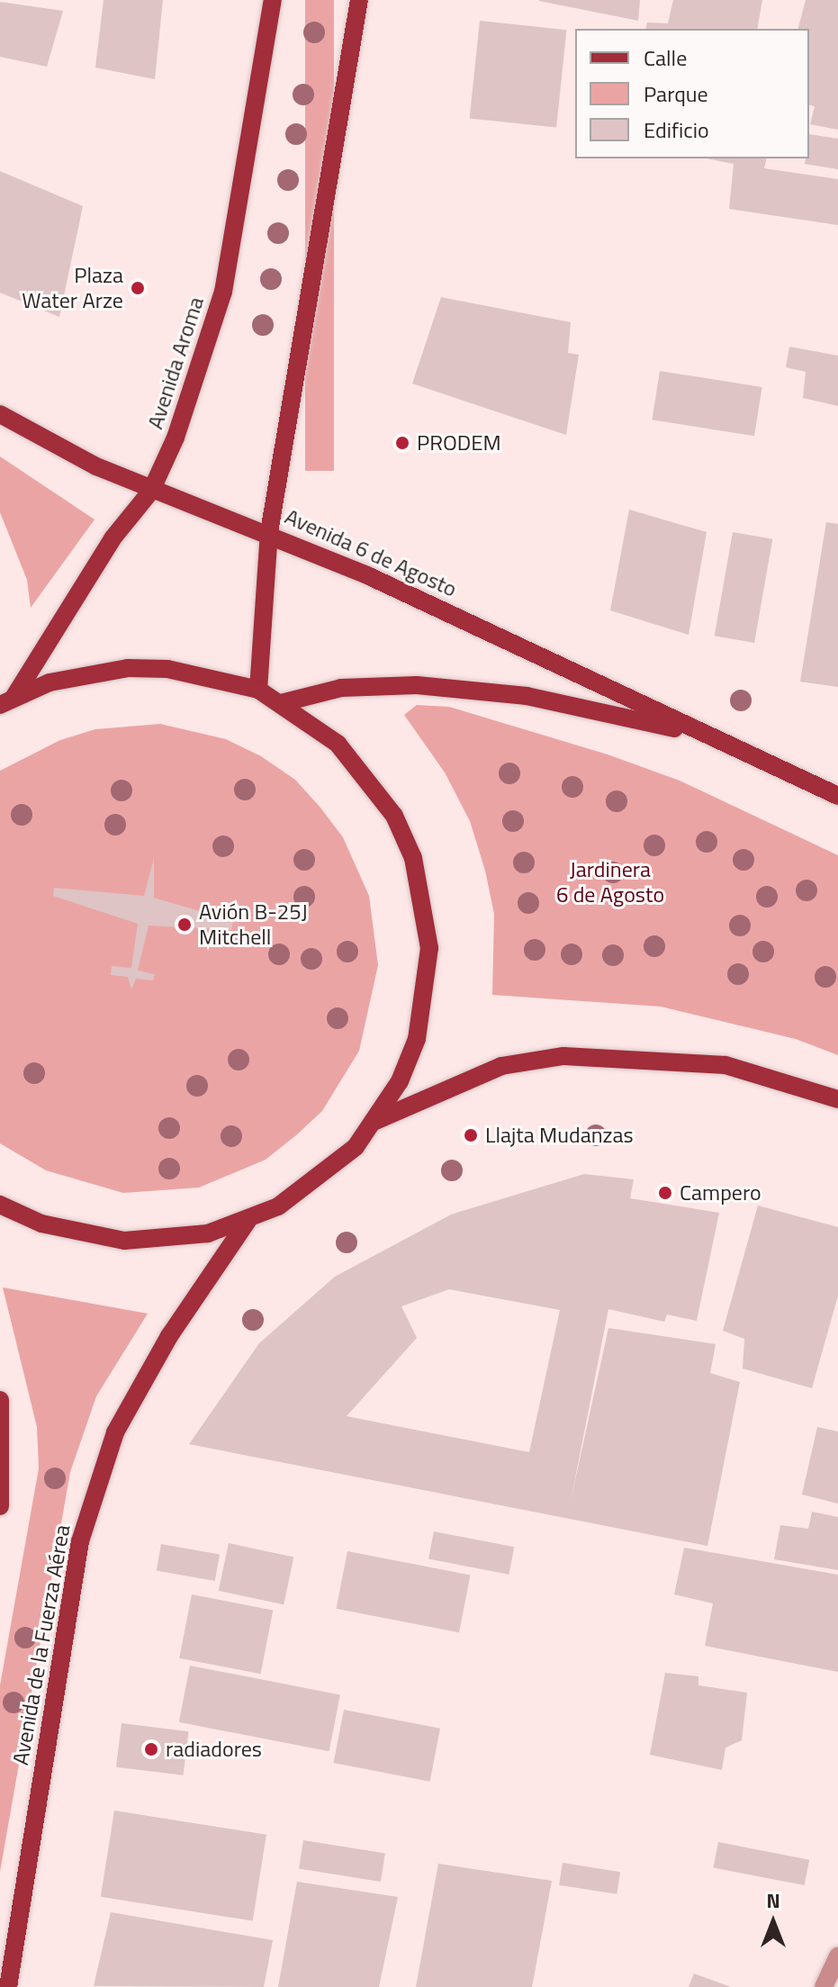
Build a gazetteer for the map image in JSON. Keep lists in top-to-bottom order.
{
  "streets": {
    "main road": ["Avenida Aroma", "Avenida 6 de Agosto", "Avenida de la Fuerza Aérea"]
  },
  "crossings": [
    ["Avenida Aroma", "Avenida 6 de Agosto"]
  ],
  "parks": ["Jardinera 6 de Agosto"],
  "places": [
    "Plaza Water Arze",
    "PRODEM",
    "Avión B-25J Mitchell",
    "Llajta Mudanzas",
    "Campero",
    "radiadores"
  ],
  "legend": ["Calle", "Parque", "Edificio"],
  "north": "top"
}
